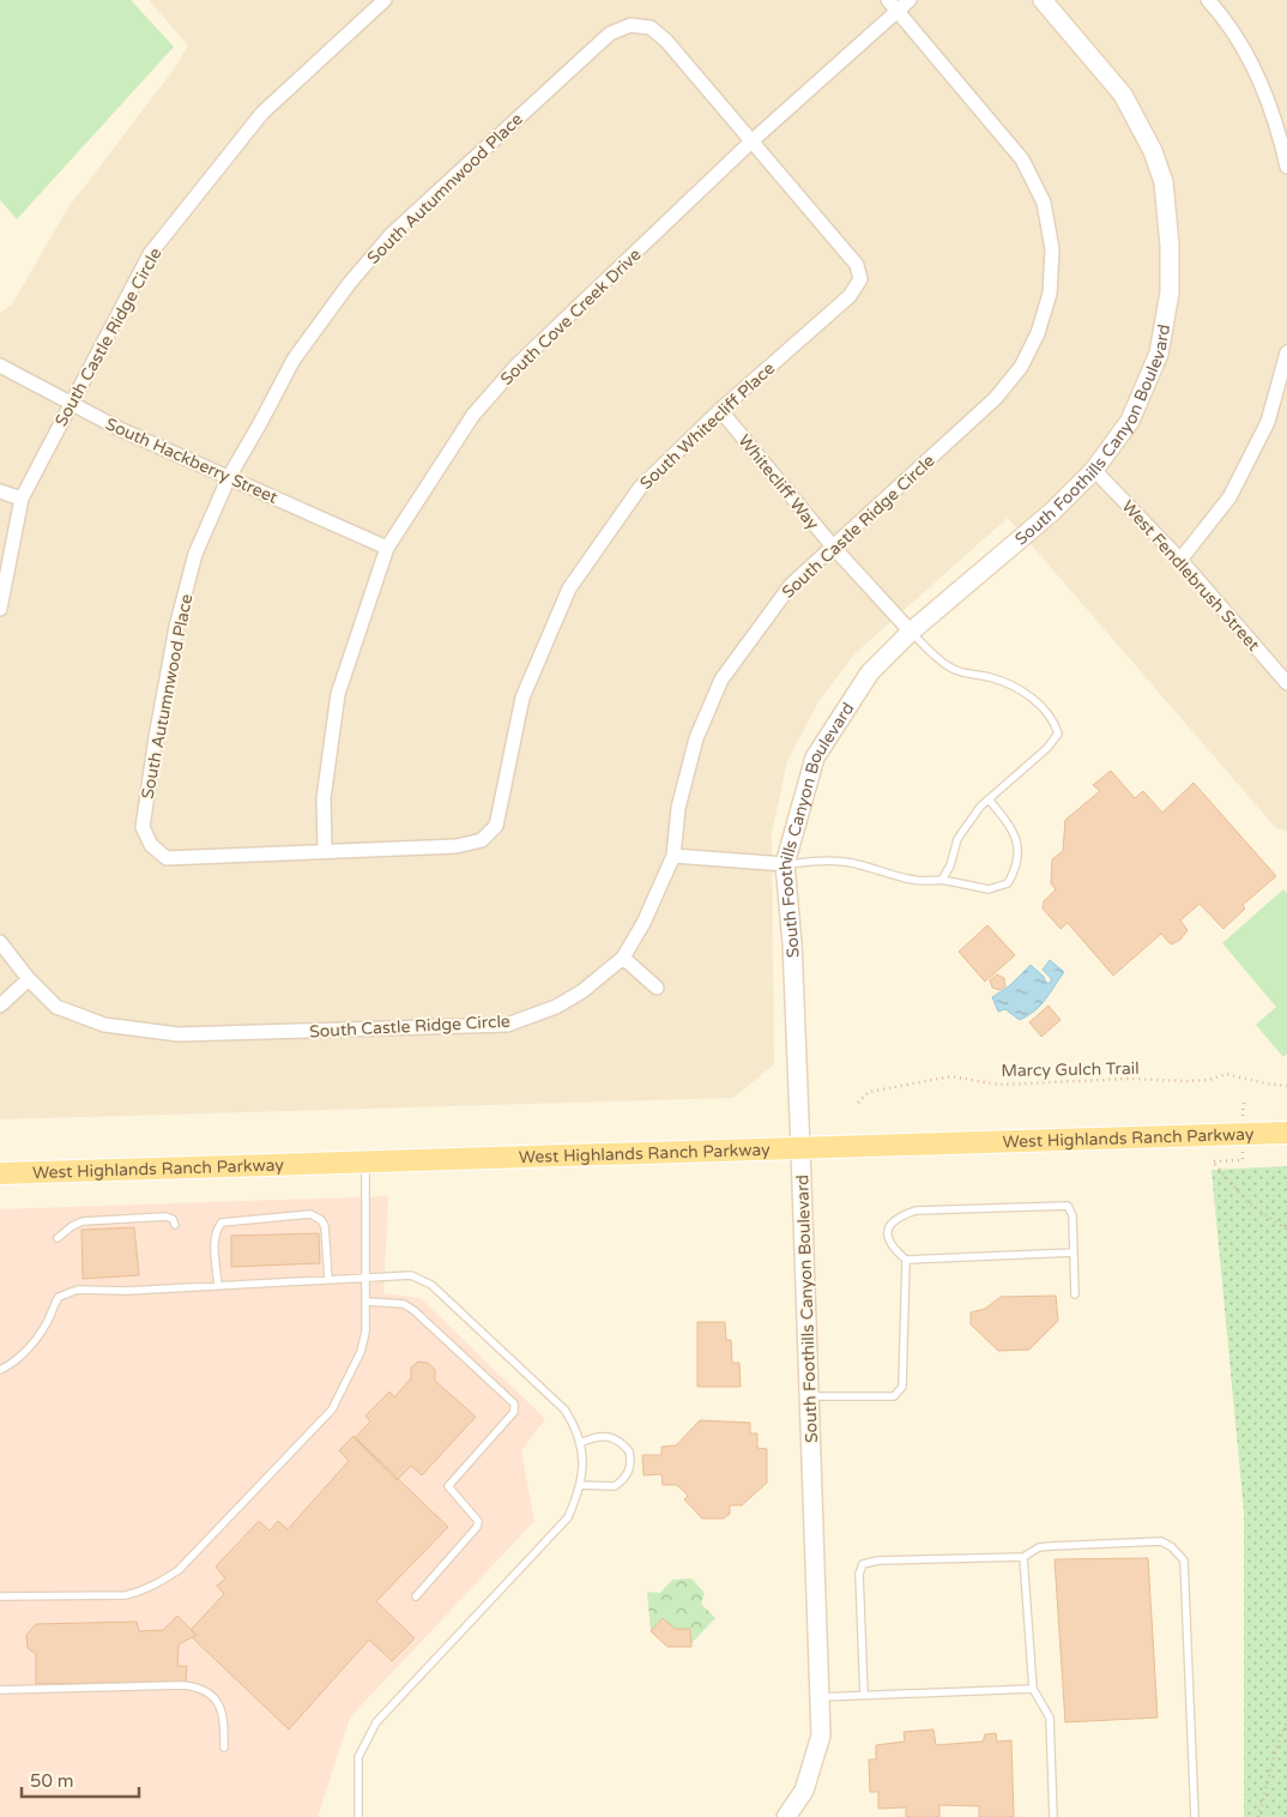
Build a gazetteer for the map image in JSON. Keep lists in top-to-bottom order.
{
  "streets": {
    "main road": ["West Highlands Ranch Parkway"],
    "street": [
      "South Autumnwood Place",
      "South Cove Creek Drive",
      "South Castle Ridge Circle",
      "South Whitecliff Place",
      "South Foothills Canyon Boulevard",
      "South Hackberry Street",
      "Whitecliff Way",
      "West Fendlebrush Street"
    ],
    "path": ["Marcy Gulch Trail"]
  },
  "crossings": [
    ["South Autumnwood Place", "South Cove Creek Drive"],
    ["South Autumnwood Place", "South Whitecliff Place"],
    ["South Autumnwood Place", "South Hackberry Street"],
    ["South Cove Creek Drive", "South Castle Ridge Circle"],
    ["South Cove Creek Drive", "South Whitecliff Place"],
    ["South Cove Creek Drive", "South Hackberry Street"],
    ["South Castle Ridge Circle", "South Hackberry Street"],
    ["South Castle Ridge Circle", "Whitecliff Way"],
    ["South Whitecliff Place", "Whitecliff Way"],
    ["South Foothills Canyon Boulevard", "Whitecliff Way"],
    ["South Foothills Canyon Boulevard", "West Fendlebrush Street"],
    ["South Foothills Canyon Boulevard", "West Highlands Ranch Parkway"]
  ],
  "scale_bar": "50 m"
}
